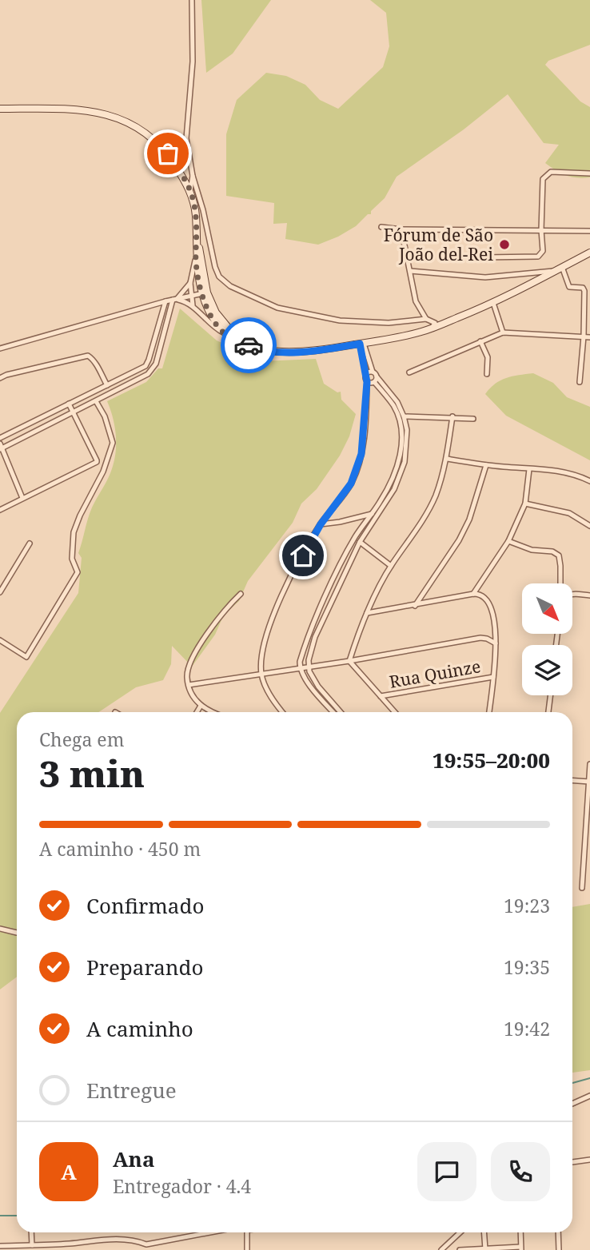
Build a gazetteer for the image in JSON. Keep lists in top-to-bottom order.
{
  "streets": {
    "street": ["Rua Quinze"]
  },
  "places": ["Fórum de São João del-Rei"],
  "north": "bottom right",
  "page": {
    "heading": ["3 min", "Chega em", "19:55–20:00"],
    "panel": ["Ana", "Entregador · 4.4"],
    "bar": "A caminho · 450 m",
    "list": [
      ["Confirmado", "19:23"],
      ["Preparando", "19:35"],
      ["A caminho", "19:42"],
      "Entregue"
    ],
    "round": "A"
  }
}
